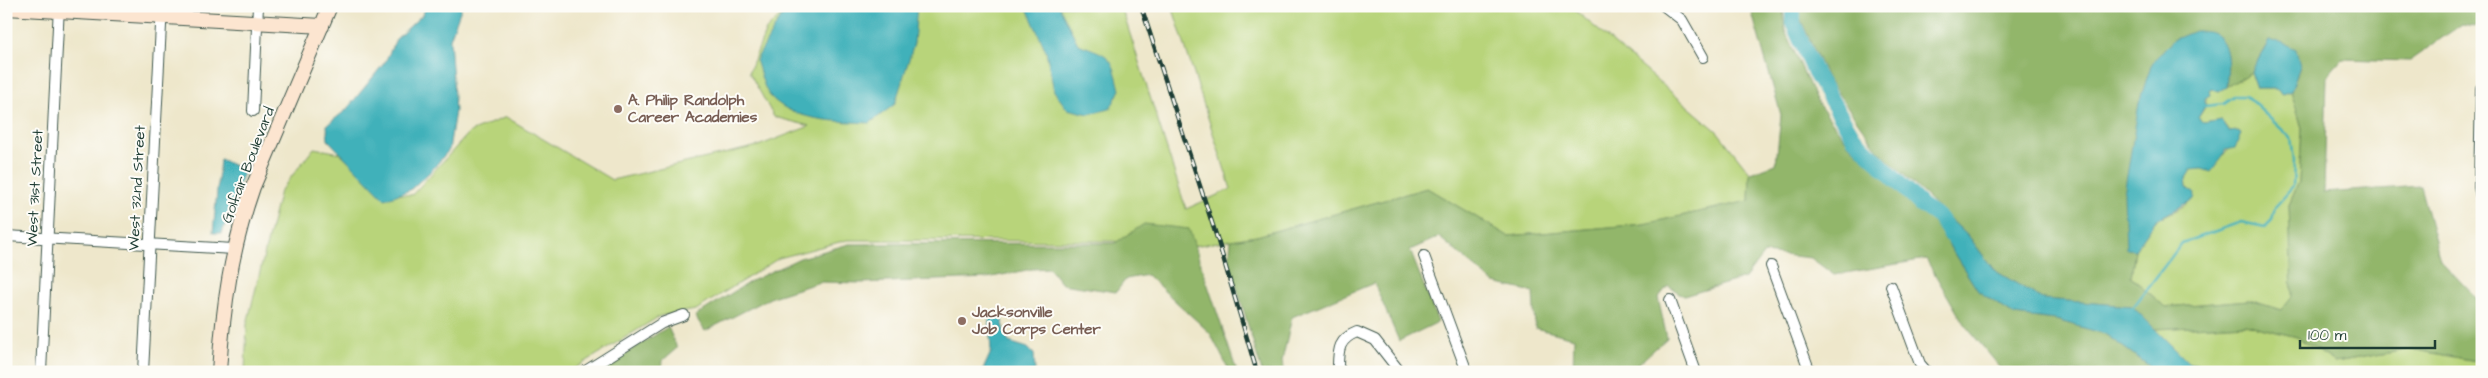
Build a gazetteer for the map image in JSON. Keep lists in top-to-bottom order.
{
  "streets": {
    "main road": ["Golfair Boulevard"],
    "street": ["West 31st Street", "West 32nd Street"]
  },
  "places": ["A. Philip Randolph Career Academies", "Jacksonville Job Corps Center"],
  "scale_bar": "100 m"
}
